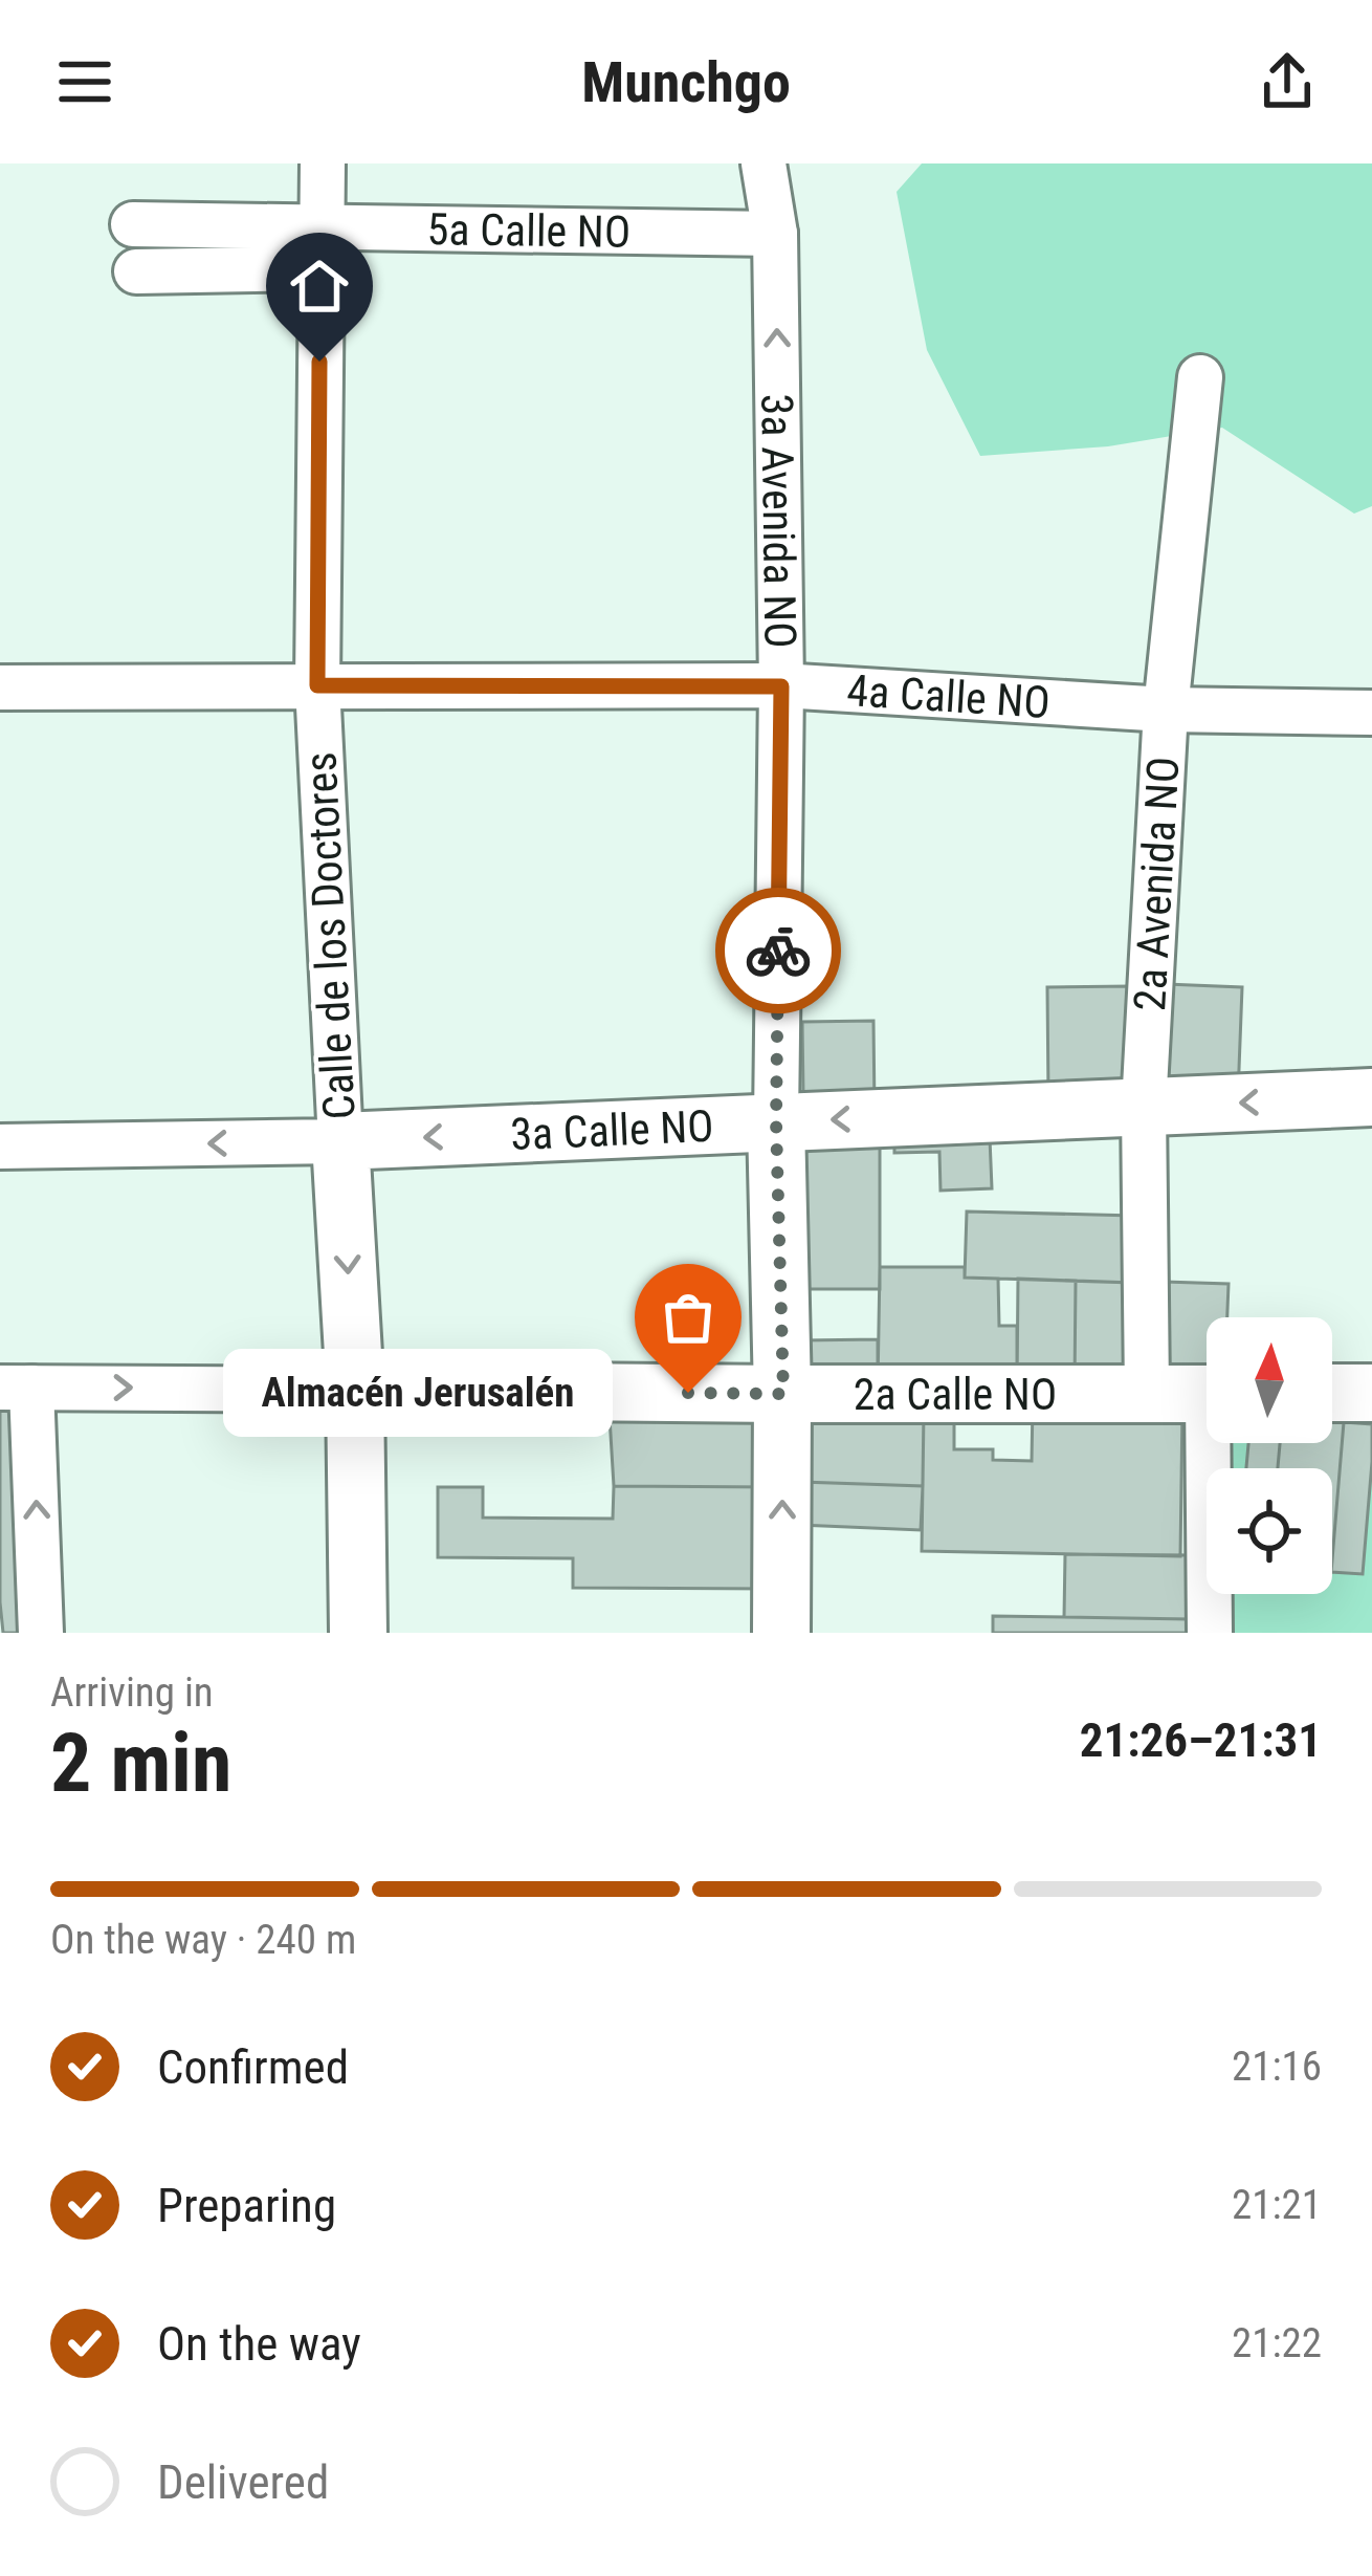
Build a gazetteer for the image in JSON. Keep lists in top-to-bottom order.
{
  "streets": {
    "main road": [
      "3a Avenida NO",
      "Calle de los Doctores",
      "3a Calle NO",
      "2a Calle NO"
    ],
    "street": ["5a Calle NO", "4a Calle NO", "2a Avenida NO"]
  },
  "crossings": [
    ["5a Calle NO", "3a Avenida NO"],
    ["5a Calle NO", "Calle de los Doctores"],
    ["3a Avenida NO", "4a Calle NO"],
    ["3a Avenida NO", "3a Calle NO"],
    ["3a Avenida NO", "2a Calle NO"],
    ["4a Calle NO", "2a Avenida NO"],
    ["4a Calle NO", "Calle de los Doctores"],
    ["2a Avenida NO", "3a Calle NO"],
    ["2a Avenida NO", "2a Calle NO"],
    ["Calle de los Doctores", "3a Calle NO"],
    ["Calle de los Doctores", "2a Calle NO"]
  ],
  "one_way": ["3a Avenida NO", "3a Calle NO"],
  "places": ["Almacén Jerusalén"],
  "north": "top",
  "page": {
    "header": "Munchgo",
    "bubble": "Almacén Jerusalén",
    "heading": ["2 min", "Arriving in", "21:26–21:31"],
    "bar": "On the way · 240 m",
    "list": [
      ["Confirmed", "21:16"],
      ["Preparing", "21:21"],
      ["On the way", "21:22"],
      "Delivered"
    ]
  }
}
